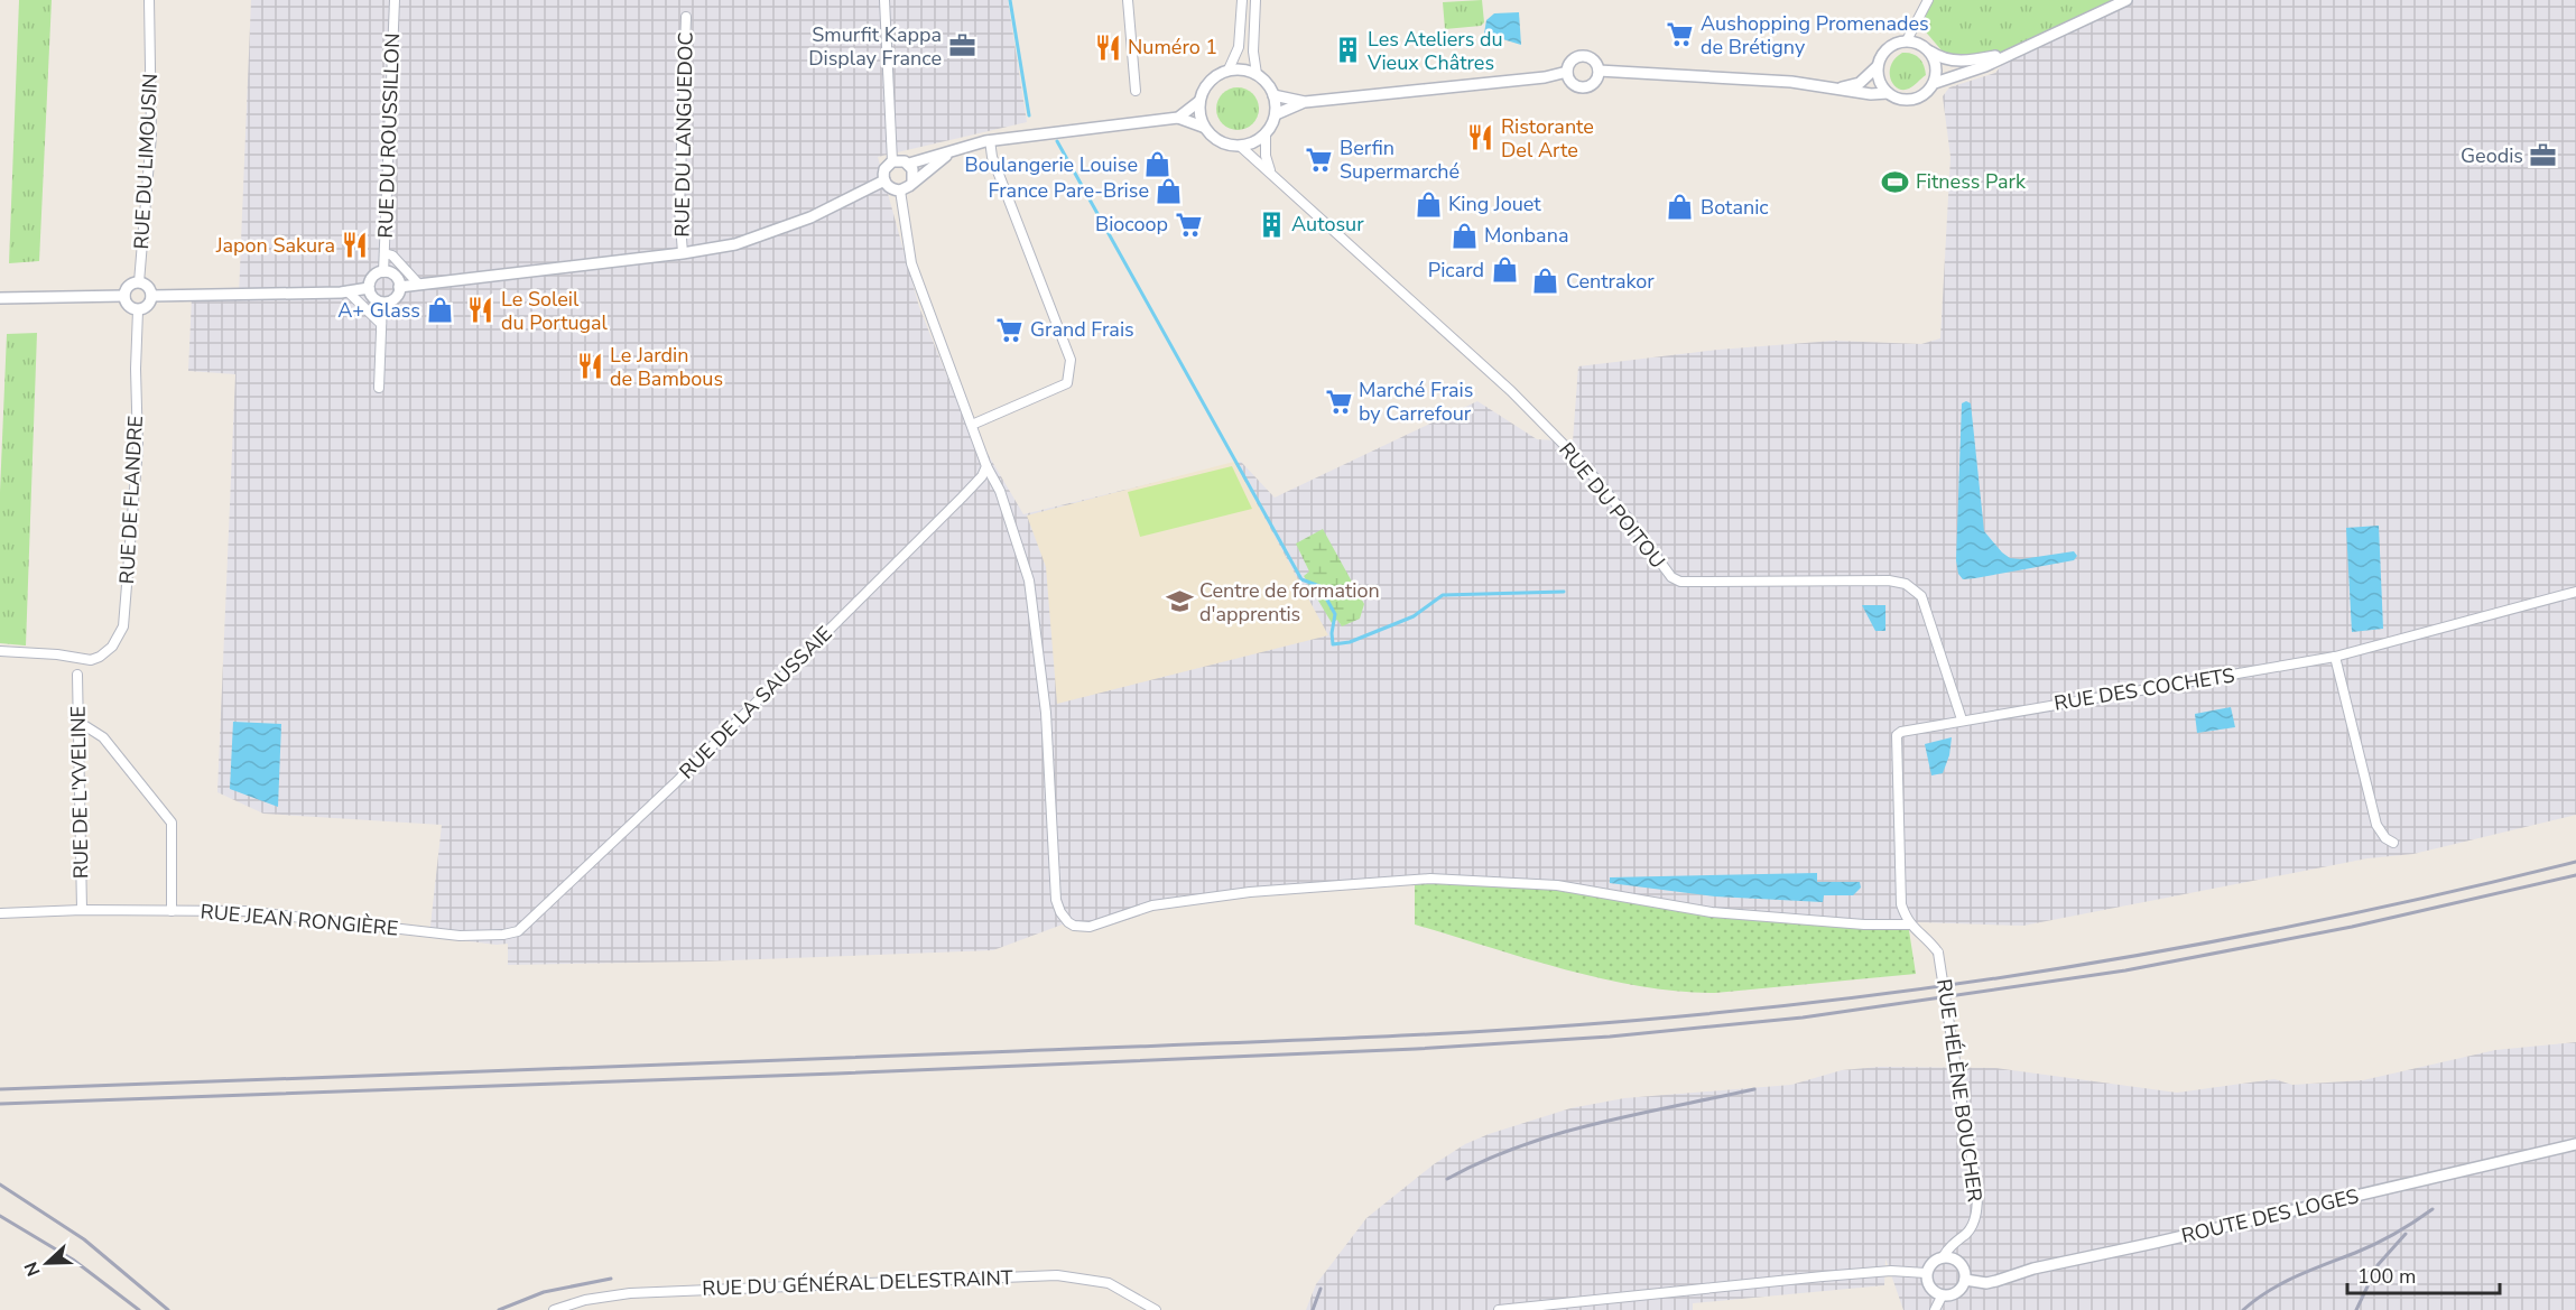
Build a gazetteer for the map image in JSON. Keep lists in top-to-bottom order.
{
  "streets": {
    "street": [
      "RUE DU LANGUEDOC",
      "RUE DU ROUSSILLON",
      "RUE DU LIMOUSIN",
      "RUE DE FLANDRE",
      "RUE DU POITOU",
      "RUE DES COCHETS",
      "RUE DE LA SAUSSAIE",
      "RUE DE L'YVELINE",
      "RUE JEAN RONGIÈRE",
      "RUE HÉLÈNE BOUCHER",
      "ROUTE DES LOGES",
      "RUE DU GÉNÉRAL DELESTRAINT"
    ]
  },
  "crossings": [
    ["RUE DU LIMOUSIN", "RUE DE FLANDRE"],
    ["RUE DU POITOU", "RUE DES COCHETS"],
    ["RUE DES COCHETS", "RUE HÉLÈNE BOUCHER"],
    ["RUE DE LA SAUSSAIE", "RUE JEAN RONGIÈRE"],
    ["RUE DE L'YVELINE", "RUE JEAN RONGIÈRE"],
    ["RUE HÉLÈNE BOUCHER", "ROUTE DES LOGES"]
  ],
  "places": {
    "supermarket": [
      "Aushopping Promenades de Brétigny",
      "Berfin Supermarché",
      "Biocoop",
      "Grand Frais",
      "Marché Frais by Carrefour"
    ],
    "office": ["Smurfit Kappa Display France", "Geodis"],
    "restaurant": [
      "Numéro 1",
      "Ristorante Del Arte",
      "Japon Sakura",
      "Le Soleil du Portugal",
      "Le Jardin de Bambous"
    ],
    "building": ["Les Ateliers du Vieux Châtres", "Autosur"],
    "shop": [
      "Boulangerie Louise",
      "France Pare-Brise",
      "King Jouet",
      "Botanic",
      "Monbana",
      "Picard",
      "Centrakor",
      "A+ Glass"
    ],
    "sports": ["Fitness Park"],
    "school or university": ["Centre de formation d'apprentis"]
  },
  "scale_bar": "100 m",
  "north": "left"
}
